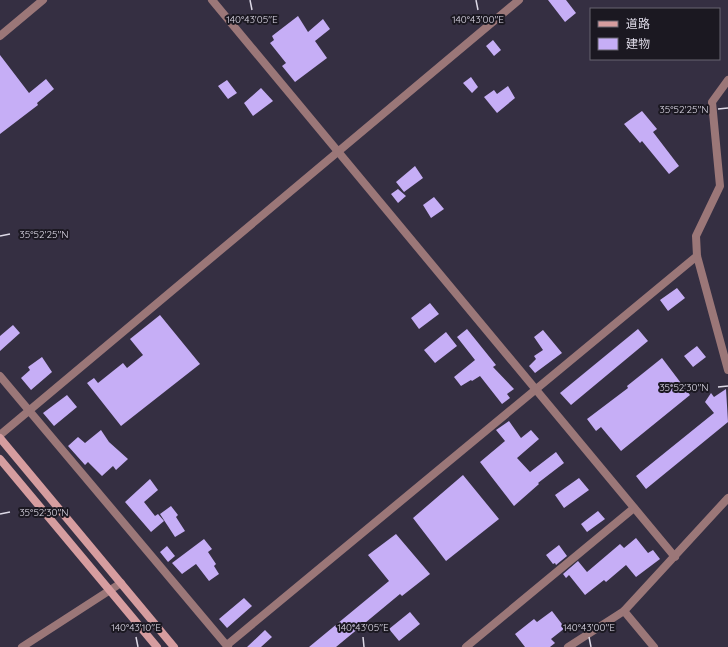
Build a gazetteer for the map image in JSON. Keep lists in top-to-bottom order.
{
  "legend": ["道路", "建物"],
  "coordinates": [
    "140°43'05\"E",
    "140°43'00\"E",
    "35°52'25\"N",
    "35°52'30\"N",
    "140°43'10\"E"
  ]
}
